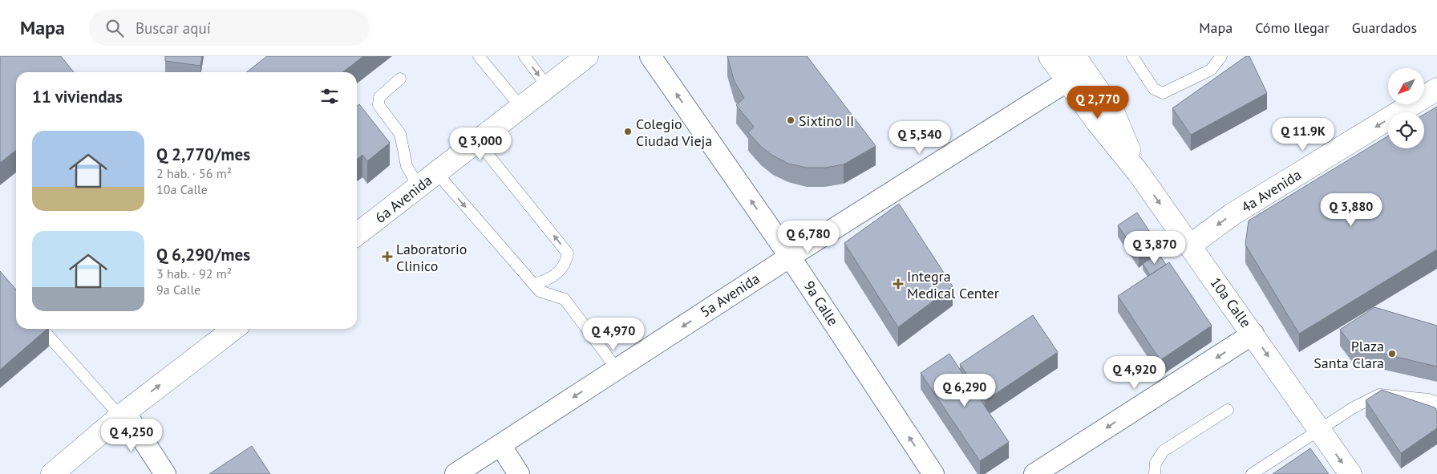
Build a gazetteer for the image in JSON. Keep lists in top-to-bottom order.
{
  "streets": {
    "main road": ["4a Avenida", "6a Avenida", "10a Calle"],
    "street": ["5a Avenida", "9a Calle"]
  },
  "crossings": [
    ["4a Avenida", "10a Calle"],
    ["5a Avenida", "10a Calle"],
    ["5a Avenida", "9a Calle"]
  ],
  "one_way": [
    "4a Avenida",
    "5a Avenida",
    "10a Calle",
    "9a Calle"
  ],
  "places": {
    "other": ["Sixtino II", "Colegio Ciudad Vieja", "Plaza Santa Clara"],
    "health": ["Laboratorio Clinico", "Integra Medical Center"]
  },
  "north": "bottom left",
  "page": {
    "header": "Mapa",
    "search": "Buscar aquí",
    "nav": ["Mapa", "Cómo llegar", "Guardados"],
    "heading": "11 viviendas",
    "price": [
      "Q 2,770",
      "Q 11.9K",
      "Q 5,540",
      "Q 3,000",
      "Q 3,880",
      "Q 6,780",
      "Q 3,870",
      "Q 4,970",
      "Q 4,920",
      "Q 6,290",
      "Q 4,250"
    ],
    "list": [
      {
        "name": "Q 2,770/mes",
        "note": "2 hab. · 56 m² · 10a Calle"
      },
      {
        "name": "Q 6,290/mes",
        "note": "3 hab. · 92 m² · 9a Calle"
      }
    ]
  }
}
